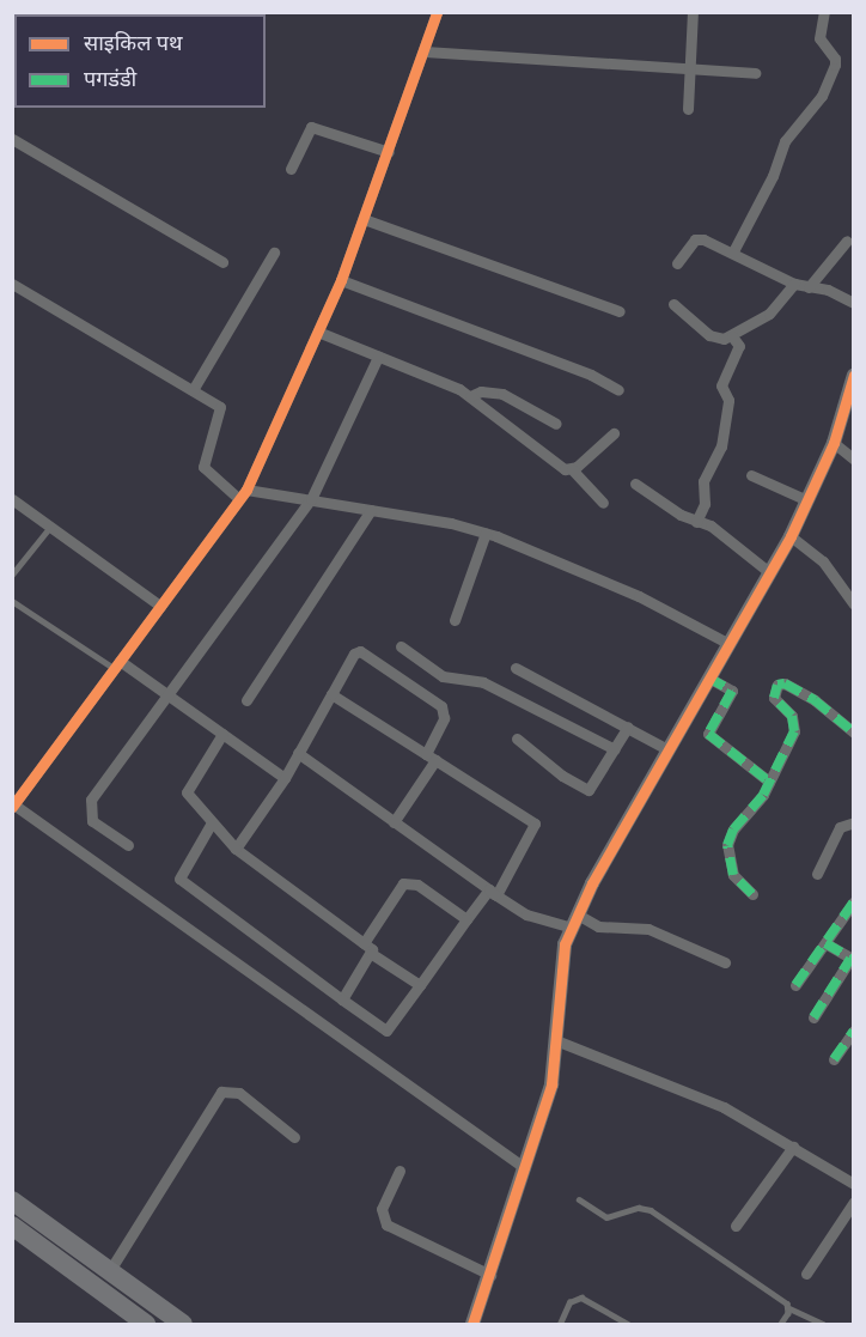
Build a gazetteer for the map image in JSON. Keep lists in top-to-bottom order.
{
  "legend": ["साइकिल पथ", "पगडंडी"]
}
